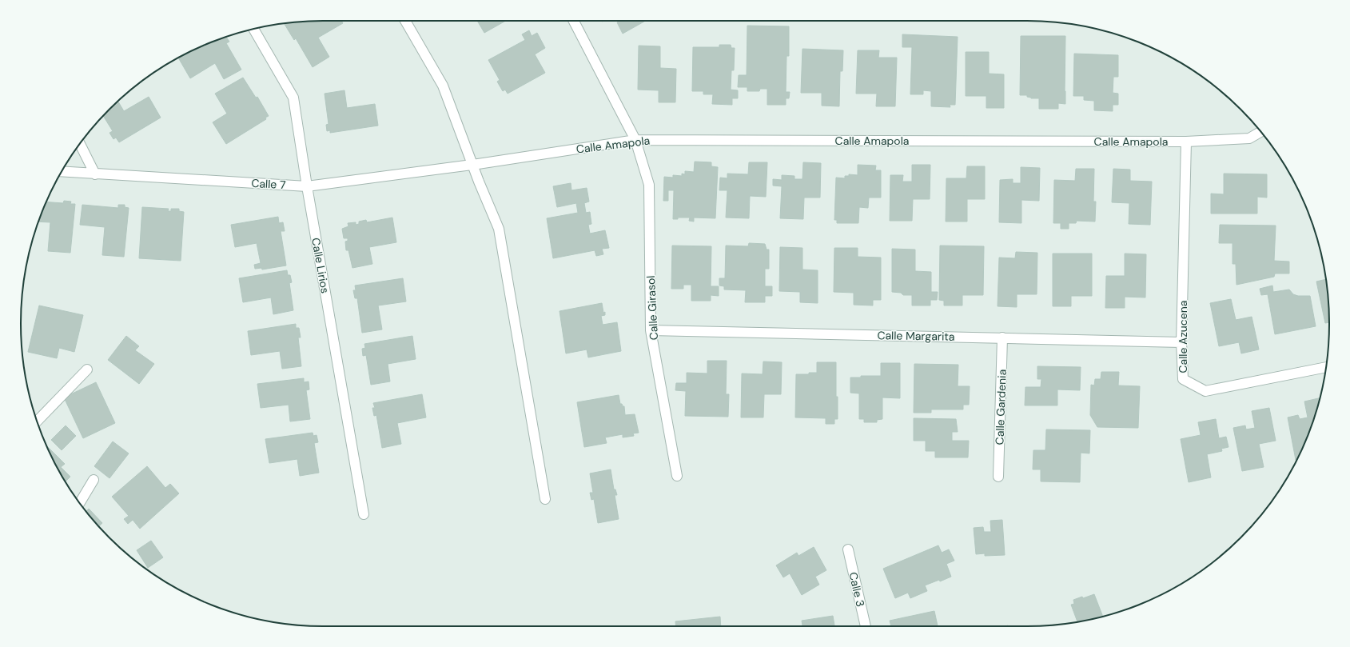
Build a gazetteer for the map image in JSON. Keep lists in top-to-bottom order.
{
  "streets": {
    "street": [
      "Calle Amapola",
      "Calle 7",
      "Calle Lirios",
      "Calle Girasol",
      "Calle Margarita",
      "Calle Azucena",
      "Calle Gardenia",
      "Calle 3"
    ]
  },
  "crossings": [
    ["Calle Amapola", "Calle 7"],
    ["Calle Amapola", "Calle Girasol"],
    ["Calle Amapola", "Calle Azucena"],
    ["Calle 7", "Calle Lirios"],
    ["Calle Girasol", "Calle Margarita"],
    ["Calle Margarita", "Calle Azucena"],
    ["Calle Margarita", "Calle Gardenia"]
  ]
}
